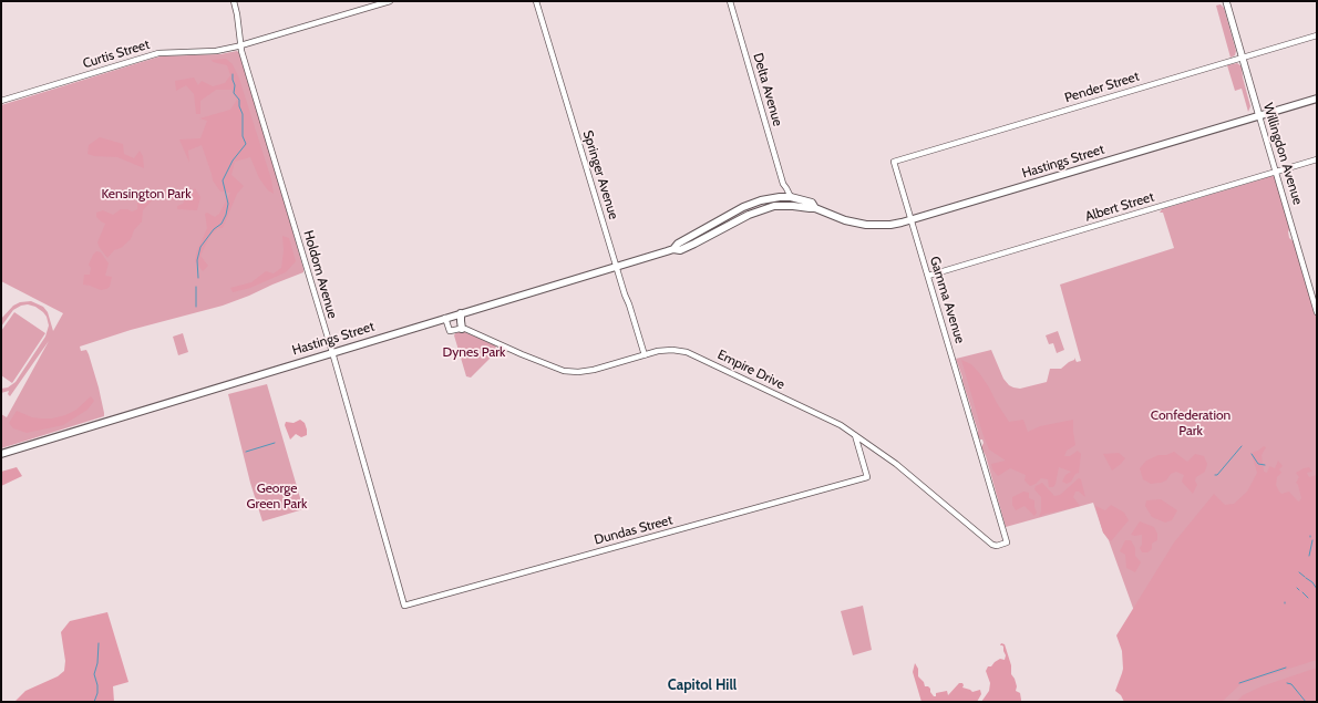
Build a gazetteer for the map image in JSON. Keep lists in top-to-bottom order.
{
  "streets": {
    "main road": ["Willingdon Avenue", "Hastings Street"],
    "street": [
      "Curtis Street",
      "Pender Street",
      "Delta Avenue",
      "Springer Avenue",
      "Albert Street",
      "Holdom Avenue",
      "Gamma Avenue",
      "Empire Drive",
      "Dundas Street"
    ]
  },
  "crossings": [
    ["Curtis Street", "Holdom Avenue"],
    ["Pender Street", "Willingdon Avenue"],
    ["Pender Street", "Gamma Avenue"],
    ["Delta Avenue", "Hastings Street"],
    ["Willingdon Avenue", "Hastings Street"],
    ["Willingdon Avenue", "Albert Street"],
    ["Hastings Street", "Springer Avenue"],
    ["Hastings Street", "Holdom Avenue"],
    ["Hastings Street", "Gamma Avenue"],
    ["Springer Avenue", "Empire Drive"],
    ["Albert Street", "Gamma Avenue"],
    ["Holdom Avenue", "Dundas Street"],
    ["Gamma Avenue", "Empire Drive"],
    ["Empire Drive", "Dundas Street"]
  ],
  "districts": ["Capitol Hill"],
  "parks": [
    "Kensington Park",
    "Dynes Park",
    "Confederation Park",
    "George Green Park"
  ]
}
